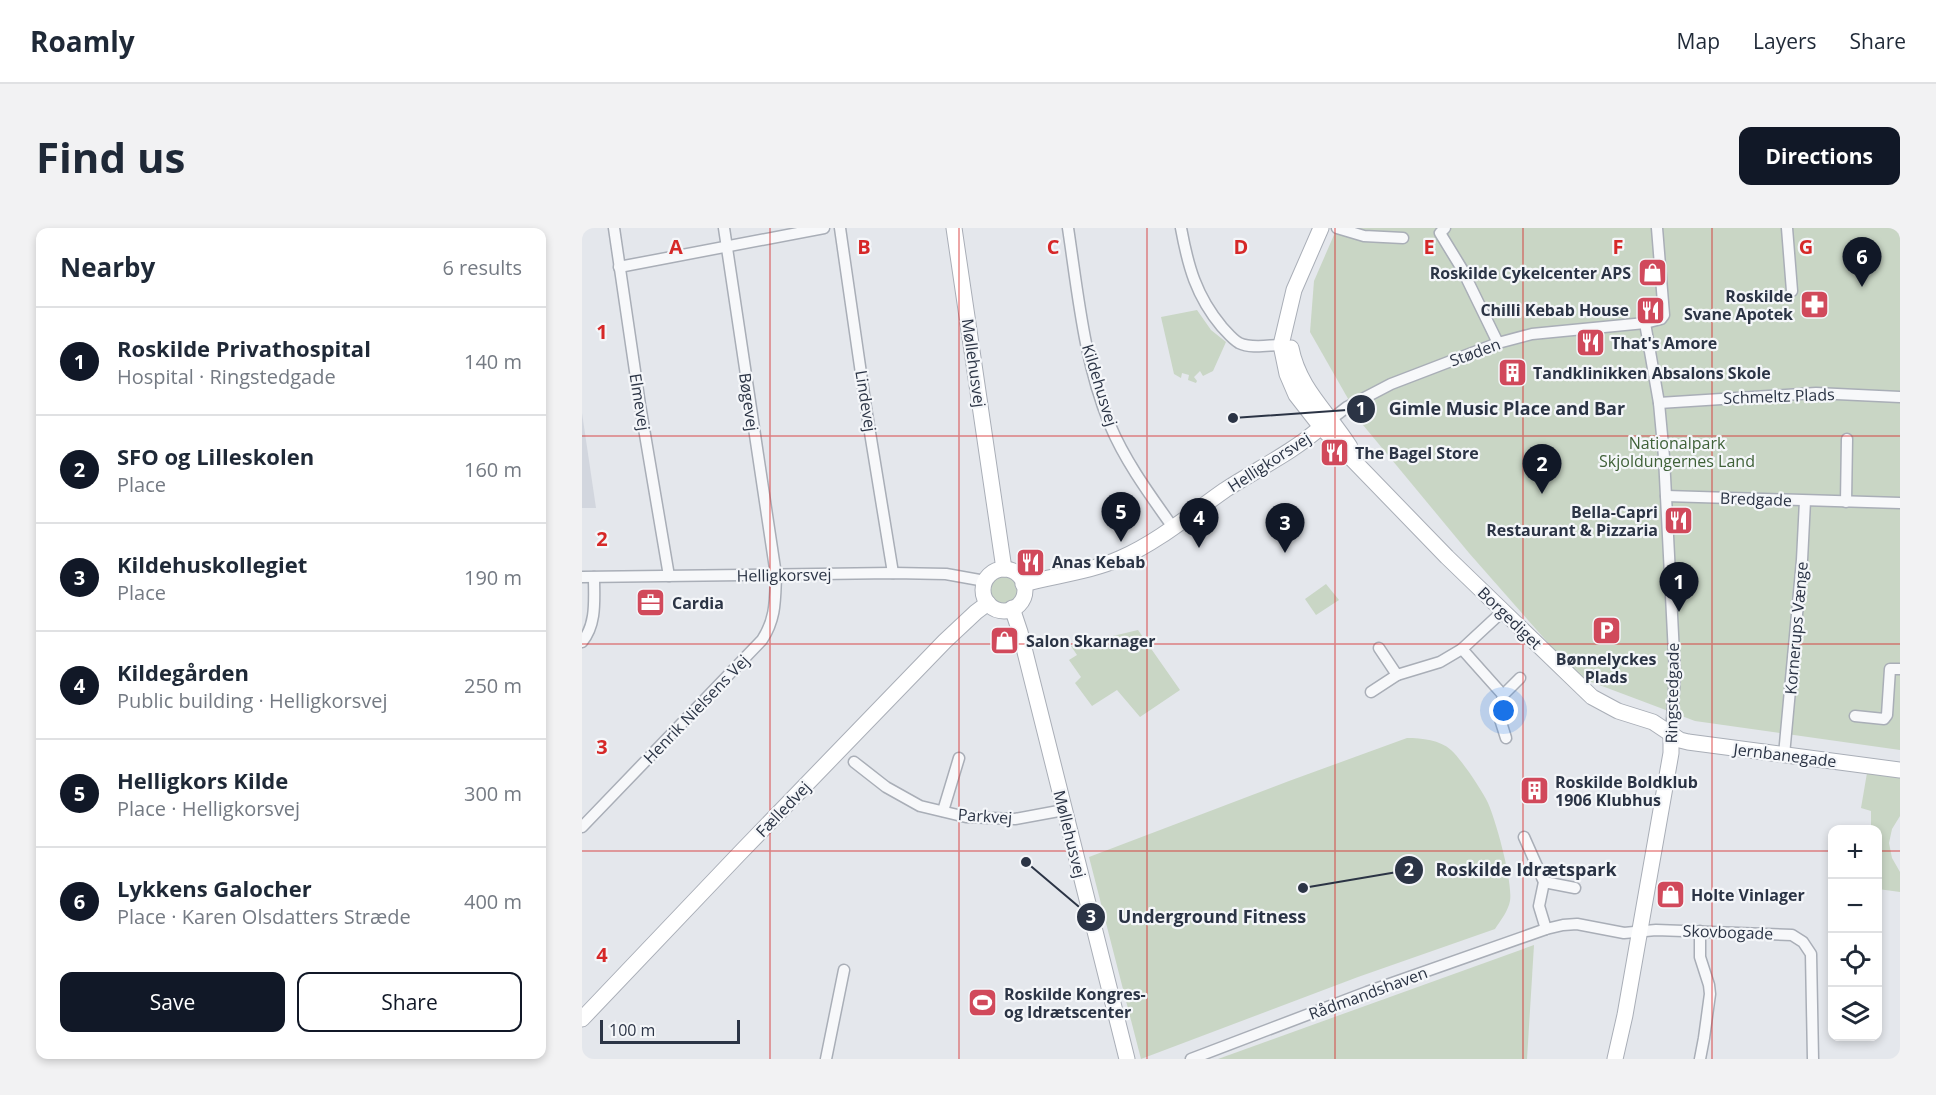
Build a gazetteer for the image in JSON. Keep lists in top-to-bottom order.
{
  "streets": {
    "street": [
      "Støden",
      "Møllehusvej",
      "Kildehusvej",
      "Schmeltz Plads",
      "Lindevej",
      "Elmevej",
      "Bøgevej",
      "Helligkorsvej",
      "Bredgade",
      "Borgediget",
      "Kornerups Vænge",
      "Ringstedgade",
      "Henrik Nielsens Vej",
      "Jernbanegade",
      "Fælledvej",
      "Parkvej",
      "Skovbogade",
      "Rådmandshaven"
    ]
  },
  "crossings": [
    ["Støden", "Helligkorsvej"],
    ["Støden", "Borgediget"],
    ["Støden", "Ringstedgade"],
    ["Møllehusvej", "Helligkorsvej"],
    ["Møllehusvej", "Fælledvej"],
    ["Møllehusvej", "Parkvej"],
    ["Kildehusvej", "Helligkorsvej"],
    ["Schmeltz Plads", "Ringstedgade"],
    ["Lindevej", "Helligkorsvej"],
    ["Elmevej", "Helligkorsvej"],
    ["Bøgevej", "Helligkorsvej"],
    ["Bøgevej", "Henrik Nielsens Vej"],
    ["Helligkorsvej", "Borgediget"],
    ["Helligkorsvej", "Henrik Nielsens Vej"],
    ["Helligkorsvej", "Fælledvej"],
    ["Bredgade", "Kornerups Vænge"],
    ["Bredgade", "Ringstedgade"],
    ["Borgediget", "Ringstedgade"],
    ["Borgediget", "Jernbanegade"],
    ["Kornerups Vænge", "Jernbanegade"],
    ["Ringstedgade", "Jernbanegade"],
    ["Ringstedgade", "Skovbogade"],
    ["Ringstedgade", "Rådmandshaven"],
    ["Skovbogade", "Rådmandshaven"]
  ],
  "parks": ["Nationalpark Skjoldungernes Land"],
  "places": {
    "shop": ["Roskilde Cykelcenter APS", "Salon Skarnager", "Holte Vinlager"],
    "pharmacy": ["Roskilde Svane Apotek"],
    "restaurant": [
      "Chilli Kebab House",
      "That's Amore",
      "The Bagel Store",
      "Bella-Capri Restaurant & Pizzaria",
      "Anas Kebab"
    ],
    "building": ["Tandklinikken Absalons Skole", "Roskilde Boldklub 1906 Klubhus"],
    "other": ["Gimle Music Place and Bar", "Underground Fitness", "Roskilde Idrætspark"],
    "office": ["Cardia"],
    "parking": ["Bønnelyckes Plads"],
    "sports": ["Roskilde Kongres- og Idrætscenter"]
  },
  "scale_bar": "100 m",
  "page": {
    "header": "Roamly",
    "nav": ["Map", "Layers", "Share"],
    "buttons": [
      "Directions",
      ["Save", "Share"]
    ],
    "title": "Find us",
    "heading": ["Nearby", "6 results"],
    "pins": [
      "6",
      "2",
      "5",
      "4",
      "3",
      "1"
    ],
    "list": [
      {
        "mark": "1",
        "name": "Roskilde Privathospital",
        "note": "Hospital · Ringstedgade",
        "value": "140 m"
      },
      {
        "mark": "2",
        "name": "SFO og Lilleskolen",
        "note": "Place",
        "value": "160 m"
      },
      {
        "mark": "3",
        "name": "Kildehuskollegiet",
        "note": "Place",
        "value": "190 m"
      },
      {
        "mark": "4",
        "name": "Kildegården",
        "note": "Public building · Helligkorsvej",
        "value": "250 m"
      },
      {
        "mark": "5",
        "name": "Helligkors Kilde",
        "note": "Place · Helligkorsvej",
        "value": "300 m"
      },
      {
        "mark": "6",
        "name": "Lykkens Galocher",
        "note": "Place · Karen Olsdatters Stræde",
        "value": "400 m"
      }
    ],
    "map_buttons": ["+", "−"],
    "scale": "100 m"
  },
  "grid": {
    "columns": [
      "A",
      "B",
      "C",
      "D",
      "E",
      "F",
      "G"
    ],
    "rows": [
      "1",
      "2",
      "3",
      "4"
    ]
  }
}
